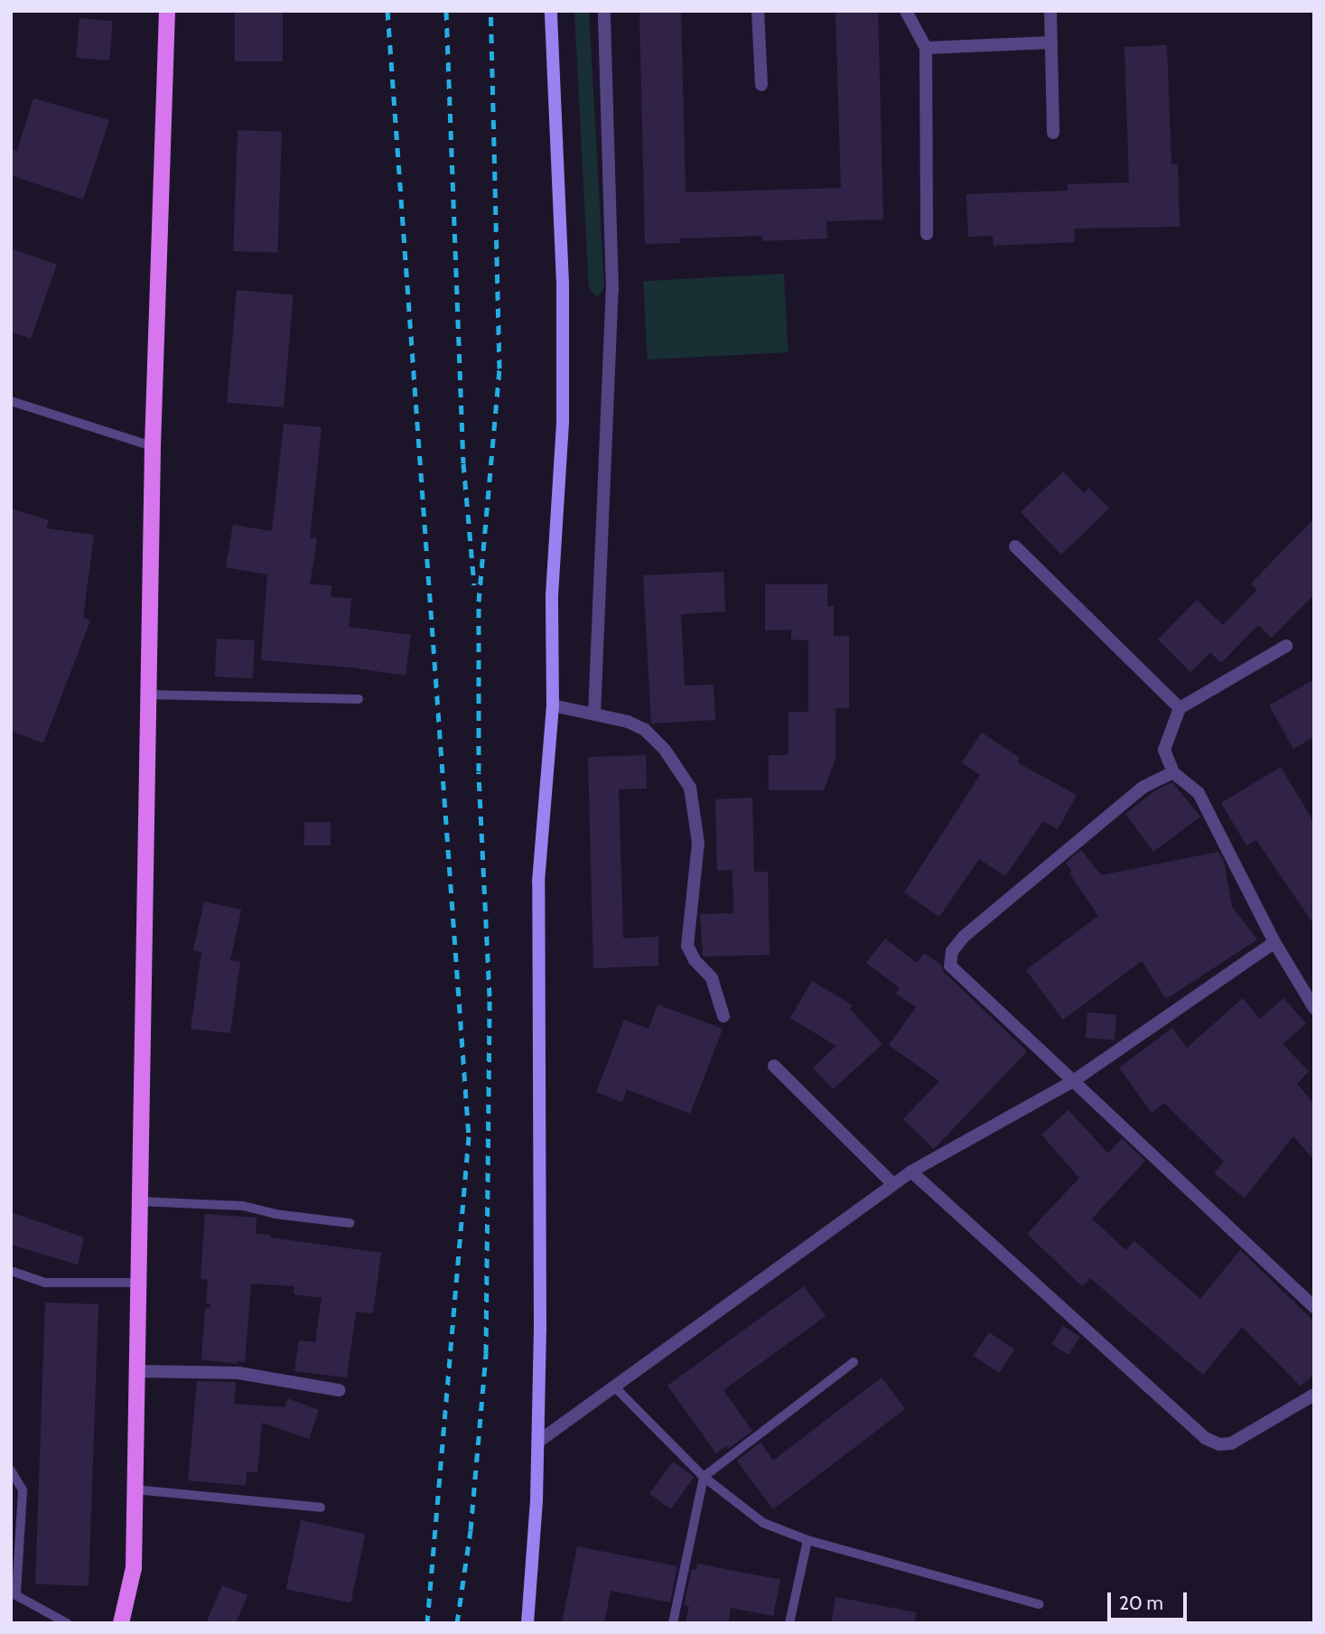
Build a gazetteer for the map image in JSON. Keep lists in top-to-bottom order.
{
  "scale_bar": "20 m"
}
